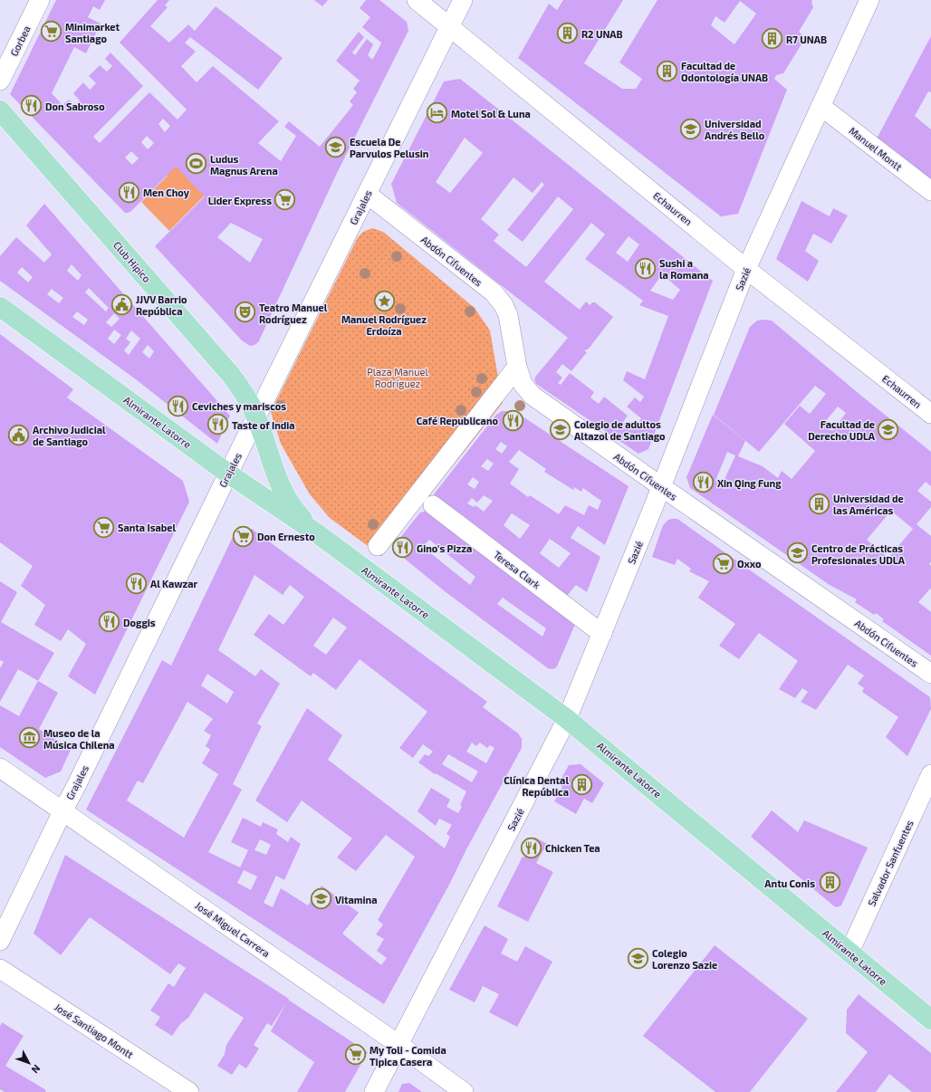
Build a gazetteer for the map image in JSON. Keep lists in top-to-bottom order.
{
  "streets": {
    "main road": ["Club Hípico", "Almirante Latorre"],
    "street": [
      "Gorbea",
      "Manuel Montt",
      "Grajales",
      "Echaurren",
      "Abdón Cifuentes",
      "Sazié",
      "Teresa Clark",
      "Salvador Sanfuentes",
      "José Miguel Carrera",
      "José Santiago Montt"
    ]
  },
  "crossings": [
    ["Manuel Montt", "Sazié"],
    ["Grajales", "Echaurren"],
    ["Grajales", "Abdón Cifuentes"],
    ["Grajales", "Club Hípico"],
    ["Grajales", "Almirante Latorre"],
    ["Grajales", "José Miguel Carrera"],
    ["Echaurren", "Sazié"],
    ["Abdón Cifuentes", "Sazié"],
    ["Club Hípico", "Almirante Latorre"],
    ["Sazié", "Almirante Latorre"],
    ["Sazié", "Teresa Clark"],
    ["Sazié", "José Miguel Carrera"],
    ["Almirante Latorre", "Salvador Sanfuentes"]
  ],
  "parks": ["Plaza Manuel Rodríguez"],
  "places": {
    "supermarket": [
      "Minimarket Santiago",
      "Lider Express",
      "Santa Isabel",
      "Don Ernesto",
      "Oxxo",
      "My Toli - Comida Tipica Casera"
    ],
    "building": [
      "R2 UNAB",
      "R7 UNAB",
      "Facultad de Odontología UNAB",
      "Universidad de las Américas",
      "Clínica Dental República",
      "Antu Conis"
    ],
    "restaurant": [
      "Don Sabroso",
      "Men Choy",
      "Sushi a la Romana",
      "Ceviches y mariscos",
      "Café Republicano",
      "Taste of India",
      "Xin Qing Fung",
      "Gino's Pizza",
      "Al Kawzar",
      "Doggis",
      "Chicken Tea"
    ],
    "hotel": ["Motel Sol & Luna"],
    "school or university": [
      "Universidad Andrés Bello",
      "Escuela De Parvulos Pelusin",
      "Colegio de adultos Altazol de Santiago",
      "Facultad de Derecho UDLA",
      "Centro de Prácticas Profesionales UDLA",
      "Vitamina",
      "Colegio Lorenzo Sazie"
    ],
    "sports": ["Ludus Magnus Arena"],
    "place": ["Manuel Rodríguez Erdoíza"],
    "public building": ["JJVV Barrio República", "Archivo Judicial de Santiago"],
    "theatre": ["Teatro Manuel Rodríguez"],
    "museum": ["Museo de la Música Chilena"]
  },
  "north": "bottom right"
}
